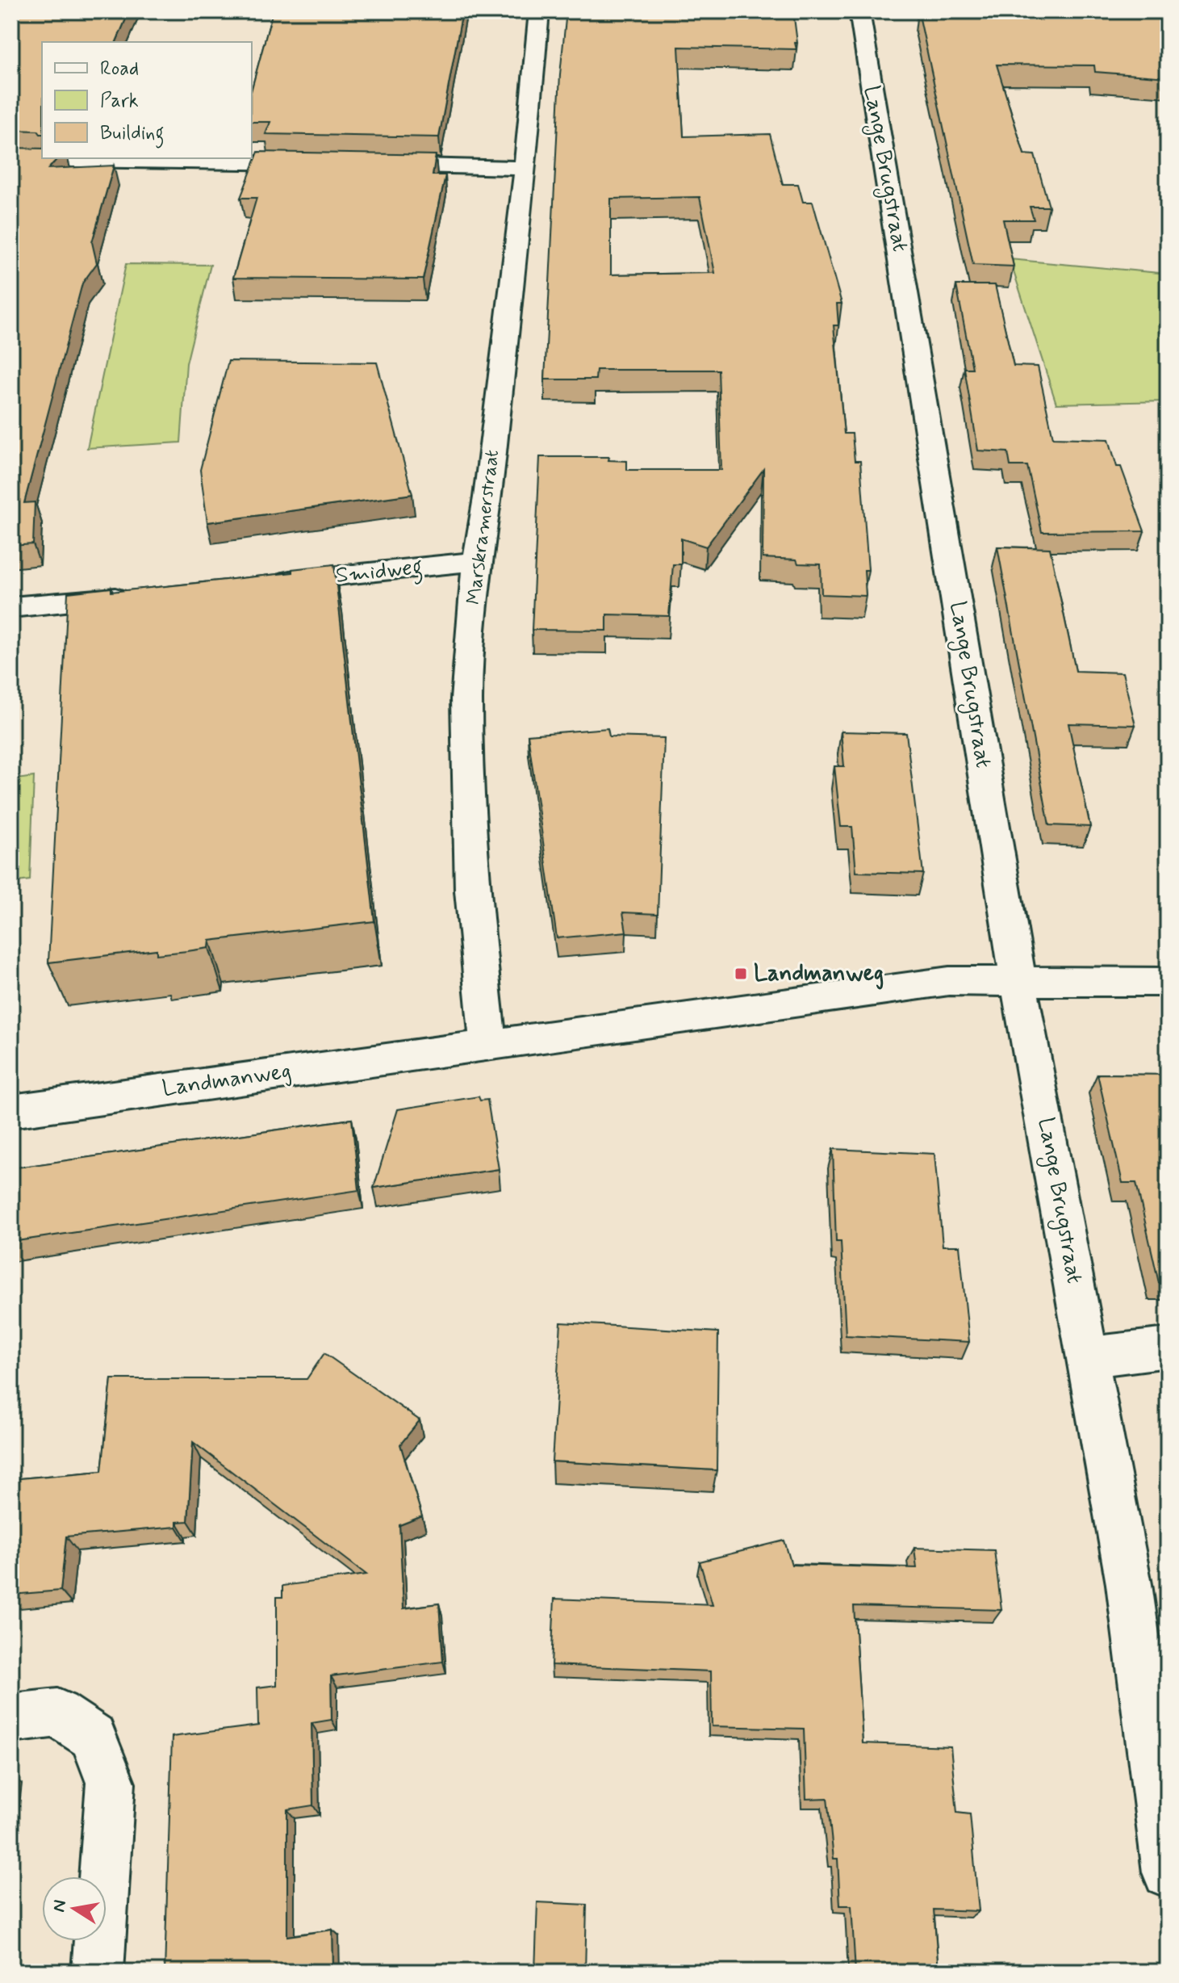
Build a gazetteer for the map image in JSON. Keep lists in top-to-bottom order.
{
  "streets": {
    "street": [
      "Lange Brugstraat",
      "Marskramerstraat",
      "Smidweg",
      "Landmanweg"
    ]
  },
  "crossings": [
    ["Lange Brugstraat", "Landmanweg"],
    ["Marskramerstraat", "Smidweg"],
    ["Marskramerstraat", "Landmanweg"]
  ],
  "places": {
    "transit": ["Landmanweg"]
  },
  "legend": ["Road", "Park", "Building"],
  "north": "left"
}
